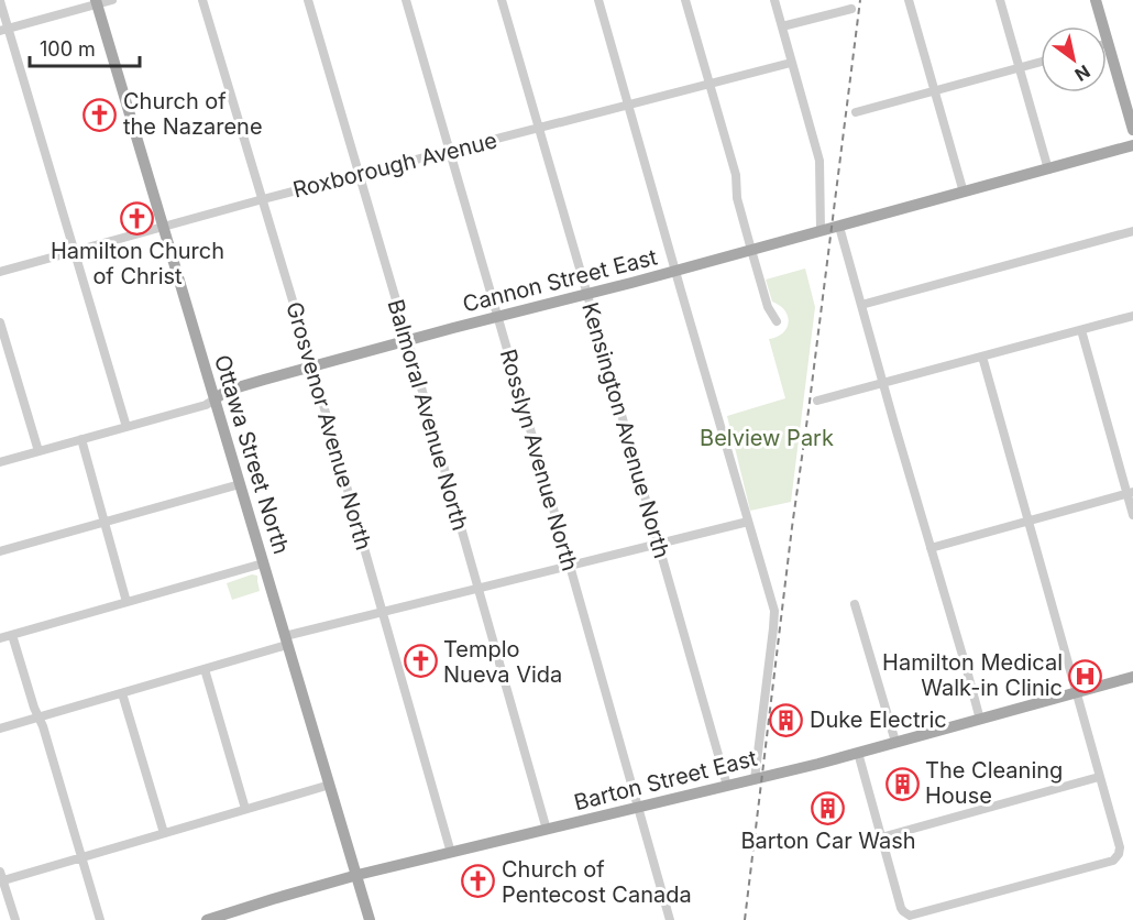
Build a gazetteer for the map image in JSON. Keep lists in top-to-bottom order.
{
  "streets": {
    "main road": ["Cannon Street East", "Ottawa Street North", "Barton Street East"],
    "street": [
      "Roxborough Avenue",
      "Balmoral Avenue North",
      "Grosvenor Avenue North",
      "Kensington Avenue North",
      "Rosslyn Avenue North"
    ]
  },
  "crossings": [
    ["Roxborough Avenue", "Balmoral Avenue North"],
    ["Roxborough Avenue", "Grosvenor Avenue North"],
    ["Roxborough Avenue", "Kensington Avenue North"],
    ["Roxborough Avenue", "Ottawa Street North"],
    ["Roxborough Avenue", "Rosslyn Avenue North"],
    ["Cannon Street East", "Balmoral Avenue North"],
    ["Cannon Street East", "Grosvenor Avenue North"],
    ["Cannon Street East", "Kensington Avenue North"],
    ["Cannon Street East", "Ottawa Street North"],
    ["Cannon Street East", "Rosslyn Avenue North"],
    ["Balmoral Avenue North", "Barton Street East"],
    ["Grosvenor Avenue North", "Barton Street East"],
    ["Kensington Avenue North", "Barton Street East"],
    ["Ottawa Street North", "Barton Street East"],
    ["Rosslyn Avenue North", "Barton Street East"]
  ],
  "parks": ["Belview Park"],
  "places": {
    "church": [
      "Church of the Nazarene",
      "Hamilton Church of Christ",
      "Templo Nueva Vida",
      "Church of Pentecost Canada"
    ],
    "hospital": ["Hamilton Medical Walk-in Clinic"],
    "building": ["Duke Electric", "The Cleaning House", "Barton Car Wash"]
  },
  "scale_bar": "100 m",
  "north": "bottom right"
}
